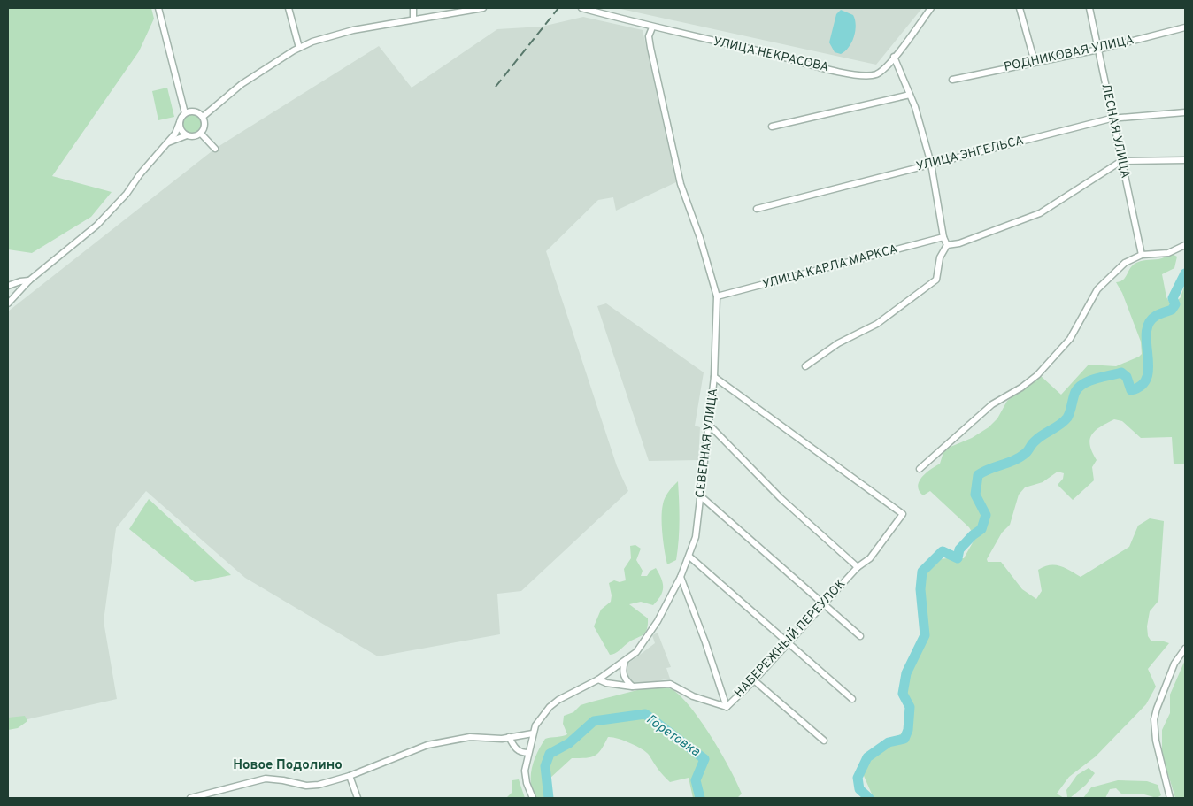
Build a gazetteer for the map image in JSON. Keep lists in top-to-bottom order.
{
  "streets": {
    "street": [
      "РОДНИКОВАЯ УЛИЦА",
      "УЛИЦА НЕКРАСОВА",
      "ЛЕСНАЯ УЛИЦА",
      "УЛИЦА ЭНГЕЛЬСА",
      "УЛИЦА КАРЛА МАРКСА",
      "СЕВЕРНАЯ УЛИЦА",
      "НАБЕРЕЖНЫЙ ПЕРЕУЛОК"
    ]
  },
  "crossings": [
    ["РОДНИКОВАЯ УЛИЦА", "ЛЕСНАЯ УЛИЦА"],
    ["УЛИЦА НЕКРАСОВА", "СЕВЕРНАЯ УЛИЦА"],
    ["ЛЕСНАЯ УЛИЦА", "УЛИЦА ЭНГЕЛЬСА"],
    ["УЛИЦА КАРЛА МАРКСА", "СЕВЕРНАЯ УЛИЦА"],
    ["СЕВЕРНАЯ УЛИЦА", "НАБЕРЕЖНЫЙ ПЕРЕУЛОК"]
  ],
  "districts": ["Новое Подолино"],
  "water": ["Горетовка"]
}
